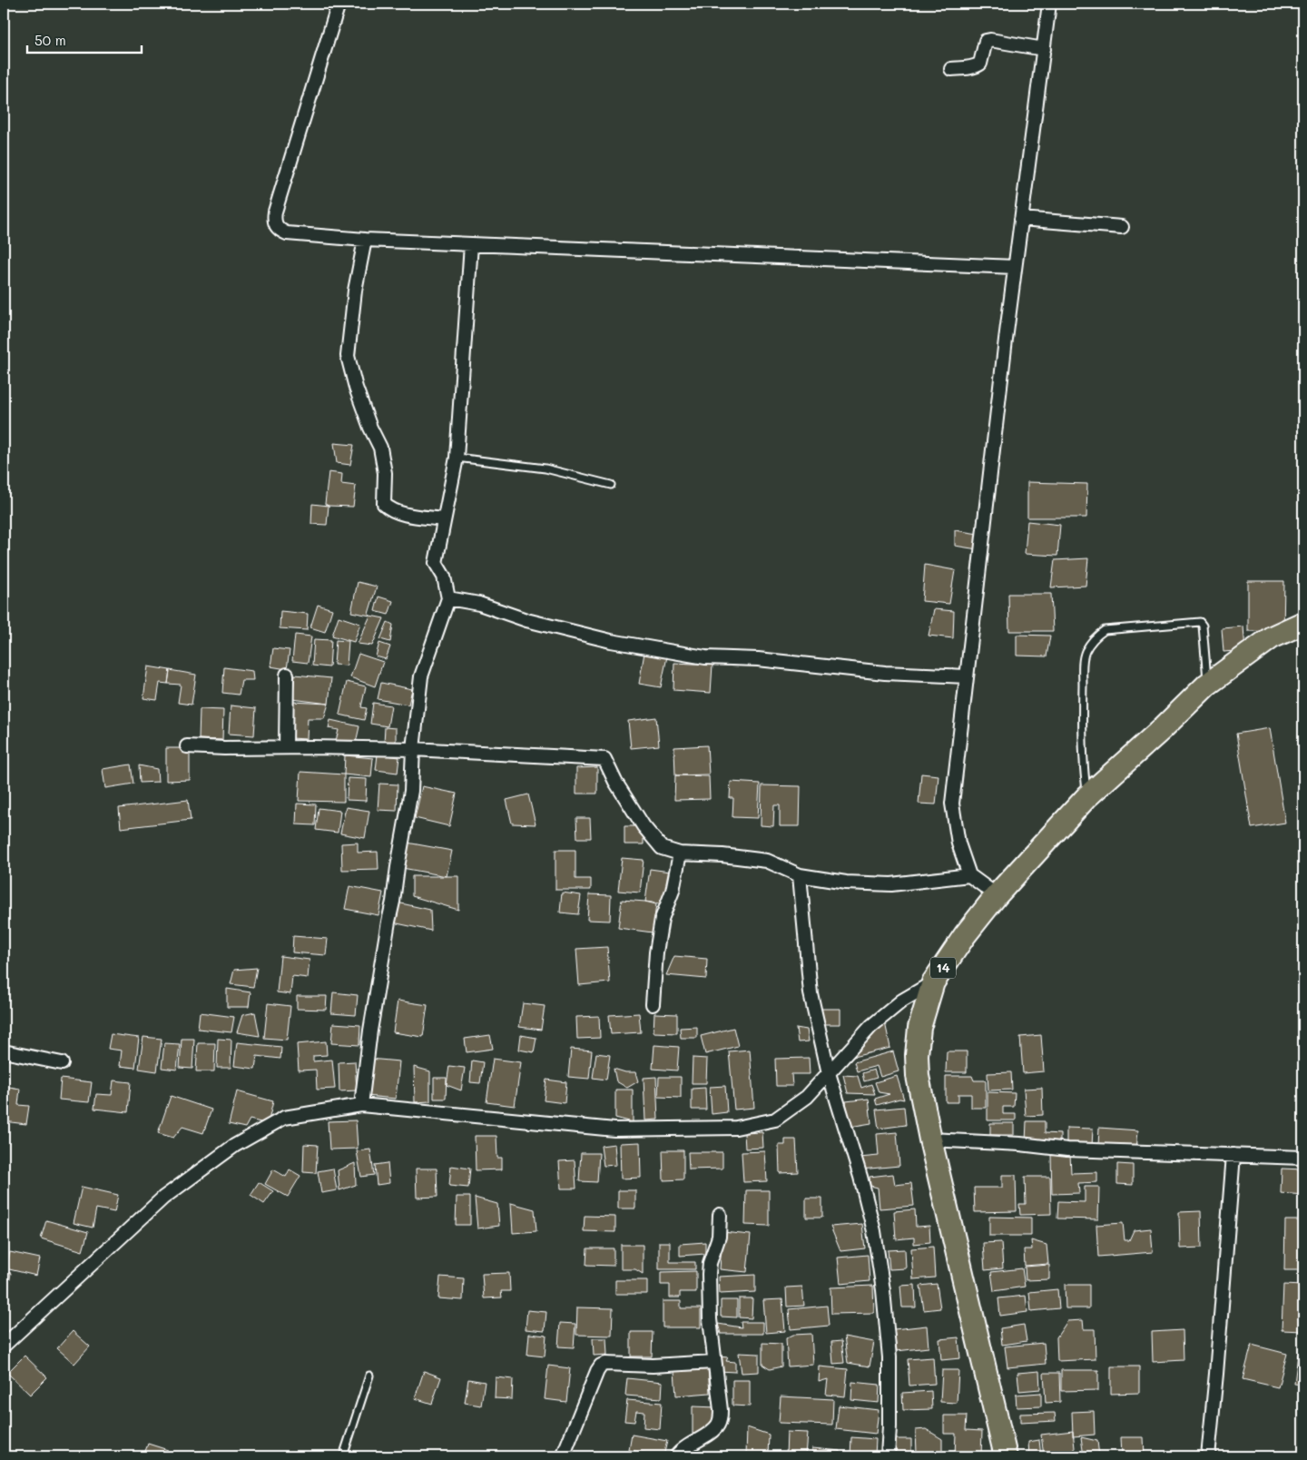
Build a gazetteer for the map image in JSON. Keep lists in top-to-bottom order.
{
  "streets": {
    "highway": ["14"]
  },
  "scale_bar": "50 m"
}
